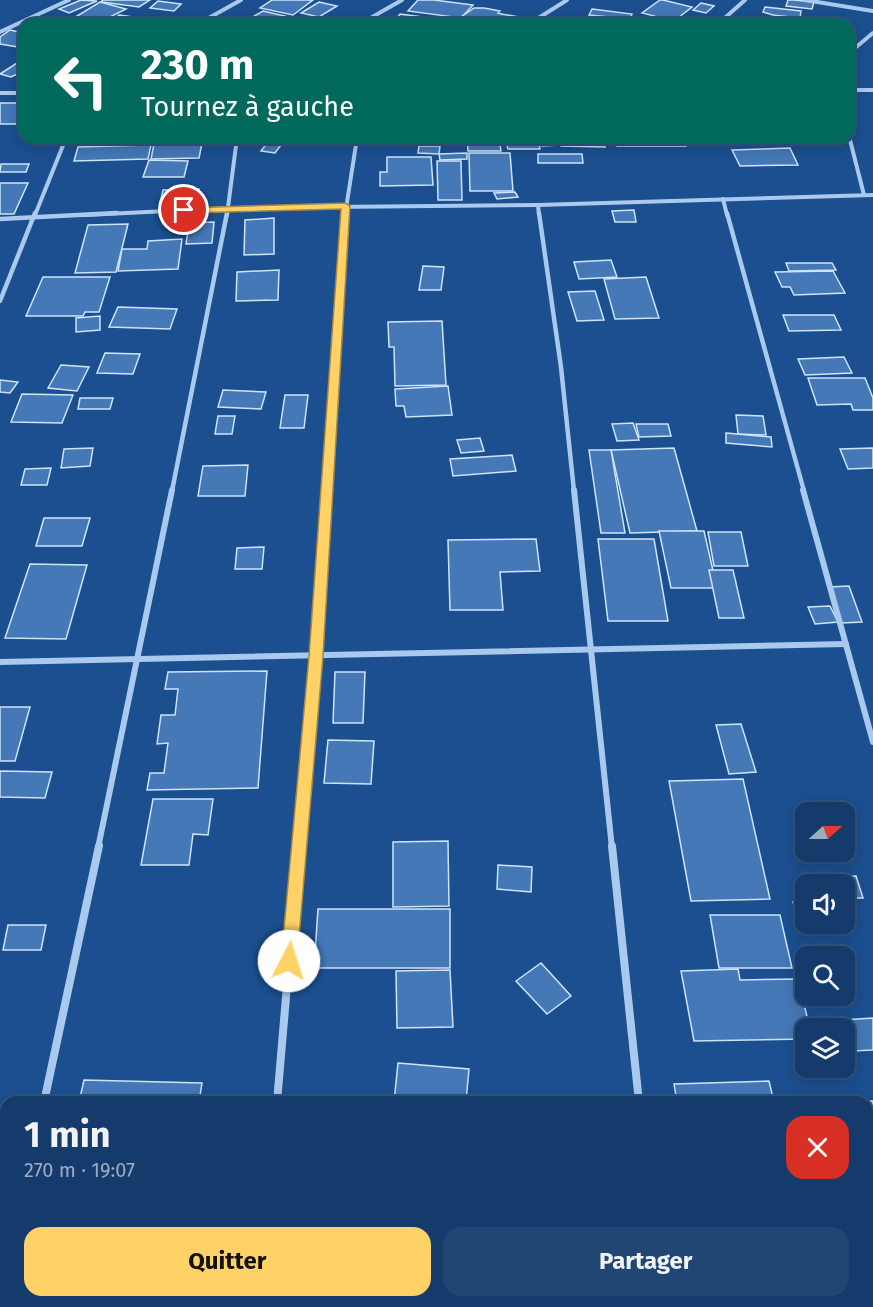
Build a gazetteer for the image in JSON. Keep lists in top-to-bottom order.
{
  "north": "right",
  "page": {
    "turn": ["230 m", "Tournez à gauche"],
    "heading": ["1 min", "270 m · 19:07"],
    "buttons": ["Quitter", "Partager"]
  }
}
